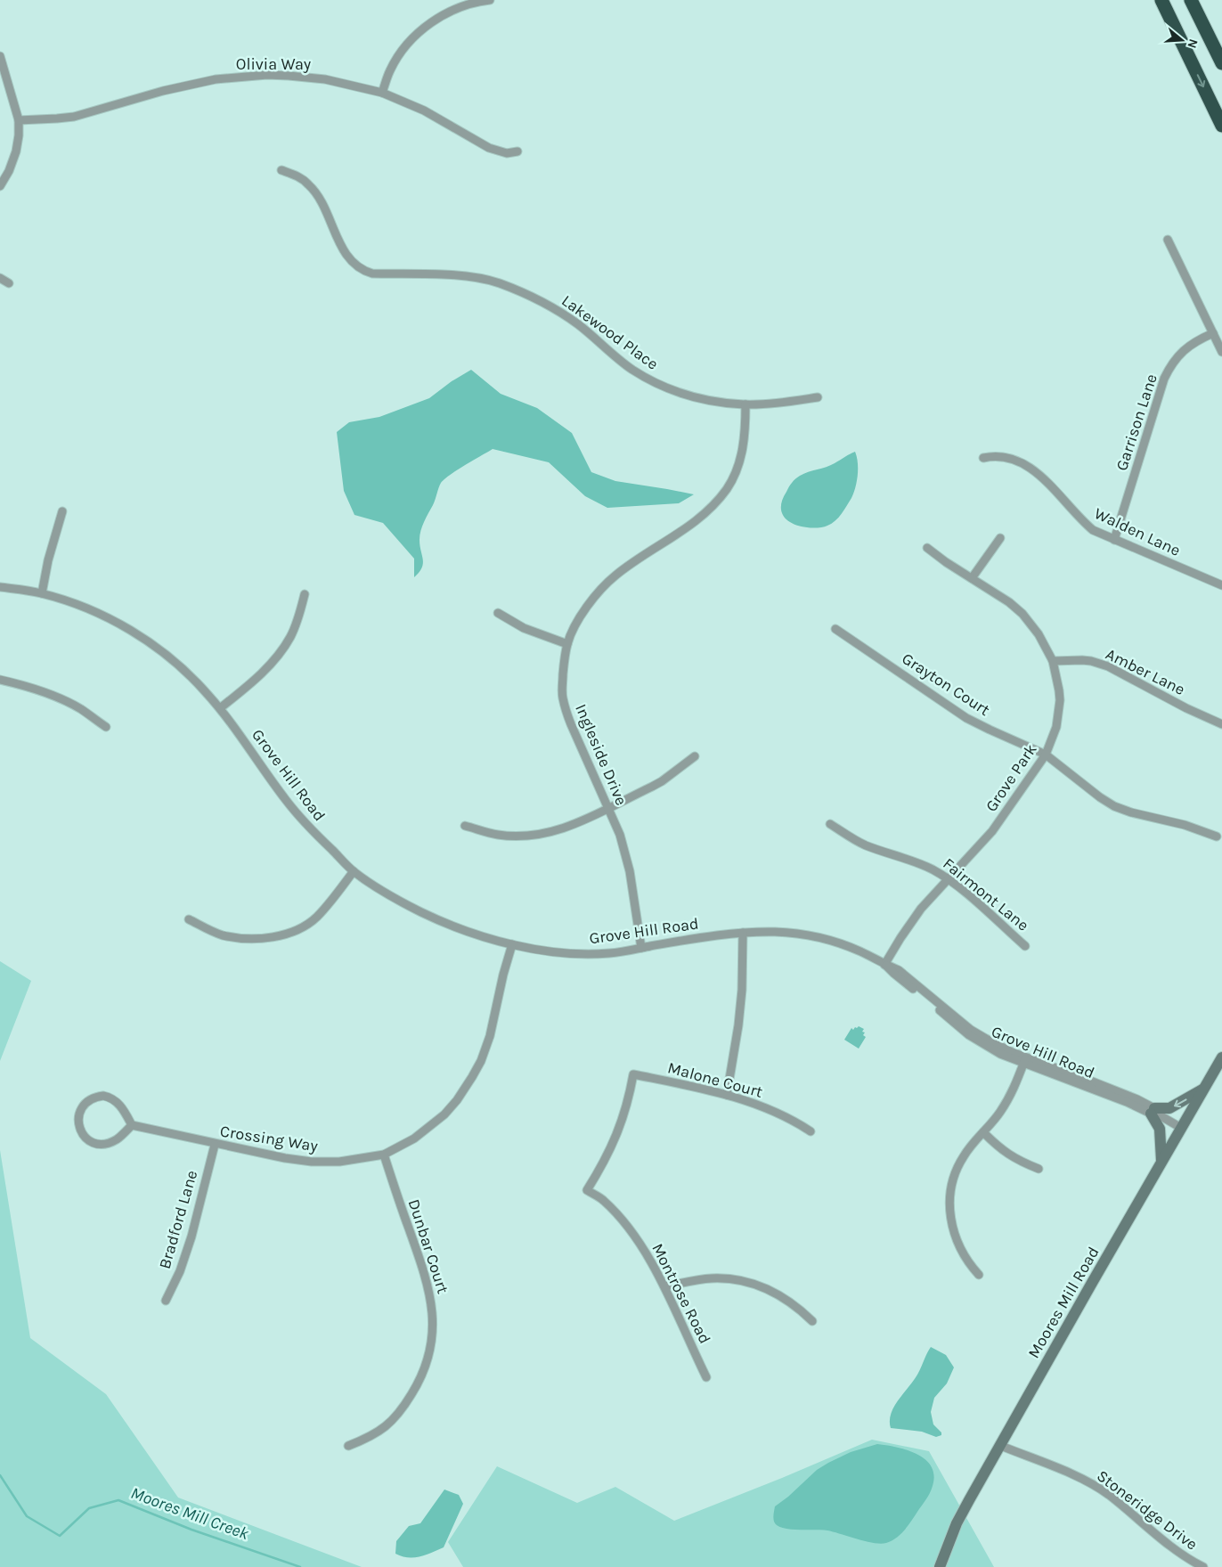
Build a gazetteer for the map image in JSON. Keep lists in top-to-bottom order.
{
  "streets": {
    "street": [
      "Olivia Way",
      "Lakewood Place",
      "Garrison Lane",
      "Walden Lane",
      "Amber Lane",
      "Grayton Court",
      "Ingleside Drive",
      "Grove Hill Road",
      "Grove Park",
      "Fairmont Lane",
      "Malone Court",
      "Crossing Way",
      "Bradford Lane",
      "Dunbar Court",
      "Montrose Road",
      "Moores Mill Road",
      "Stoneridge Drive"
    ]
  },
  "crossings": [
    ["Lakewood Place", "Ingleside Drive"],
    ["Garrison Lane", "Walden Lane"],
    ["Amber Lane", "Grove Park"],
    ["Grayton Court", "Grove Park"],
    ["Ingleside Drive", "Grove Hill Road"],
    ["Grove Hill Road", "Grove Park"],
    ["Grove Hill Road", "Crossing Way"],
    ["Grove Hill Road", "Moores Mill Road"],
    ["Grove Park", "Fairmont Lane"],
    ["Malone Court", "Montrose Road"],
    ["Crossing Way", "Bradford Lane"],
    ["Crossing Way", "Dunbar Court"],
    ["Moores Mill Road", "Stoneridge Drive"]
  ],
  "water": ["Moores Mill Creek"],
  "north": "right"
}
